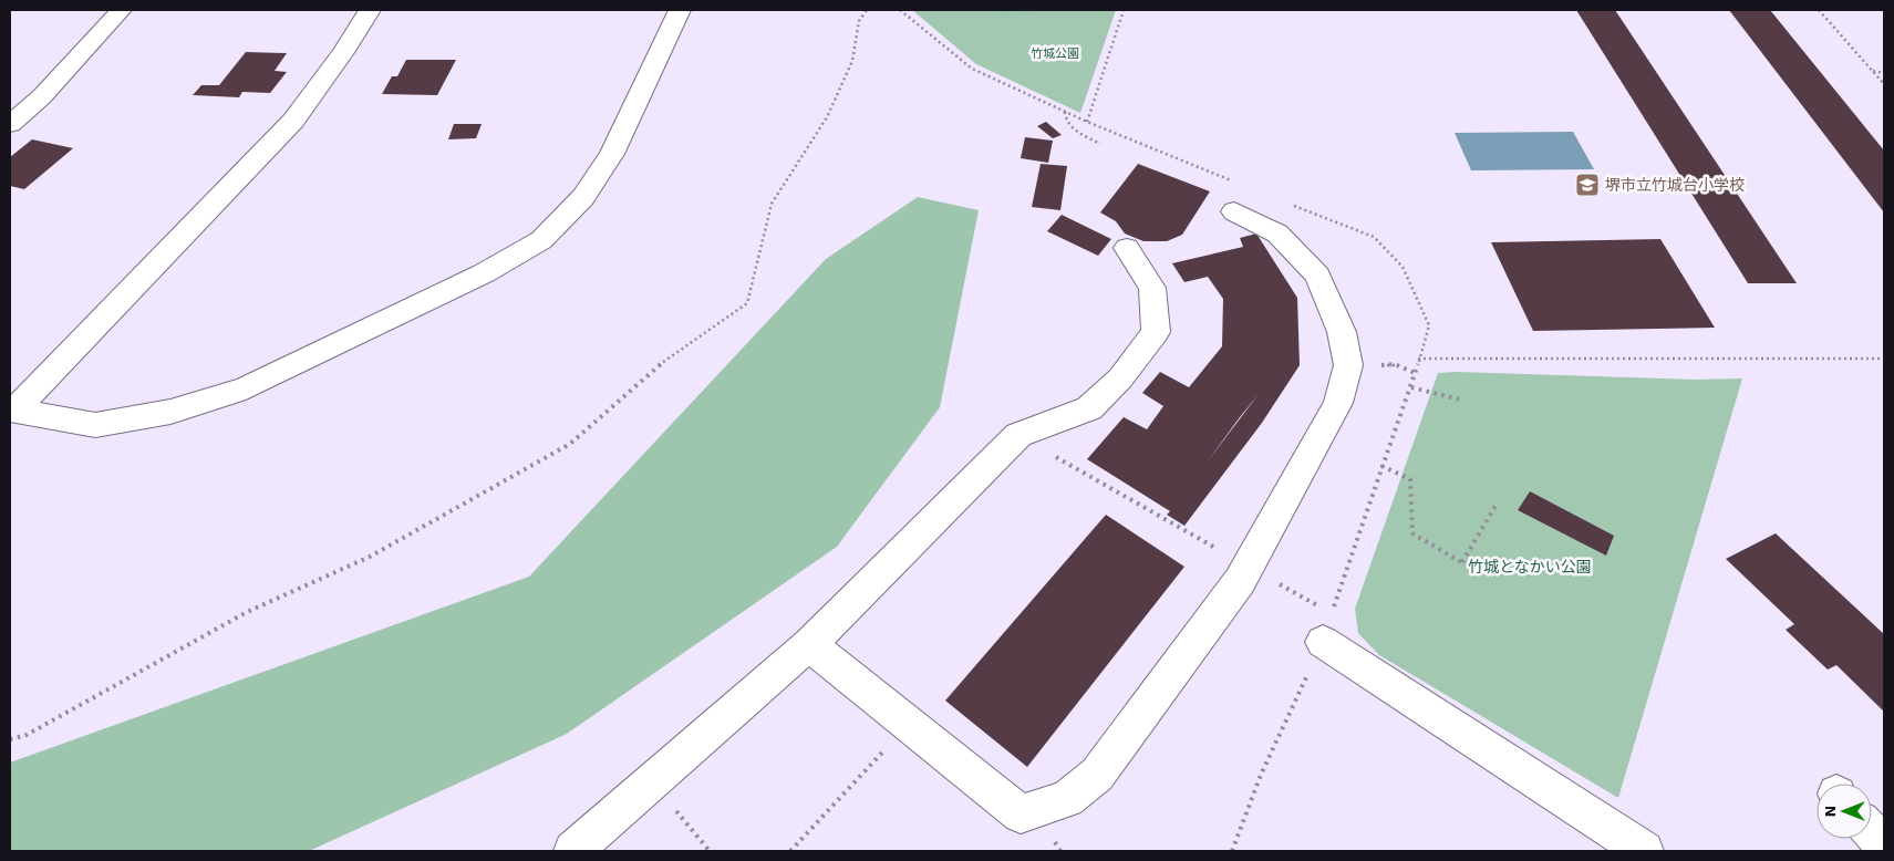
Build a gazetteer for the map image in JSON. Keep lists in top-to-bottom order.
{
  "parks": ["竹城公園", "竹城となかい公園"],
  "places": {
    "school or university": ["堺市立竹城台小学校"]
  },
  "north": "left"
}
